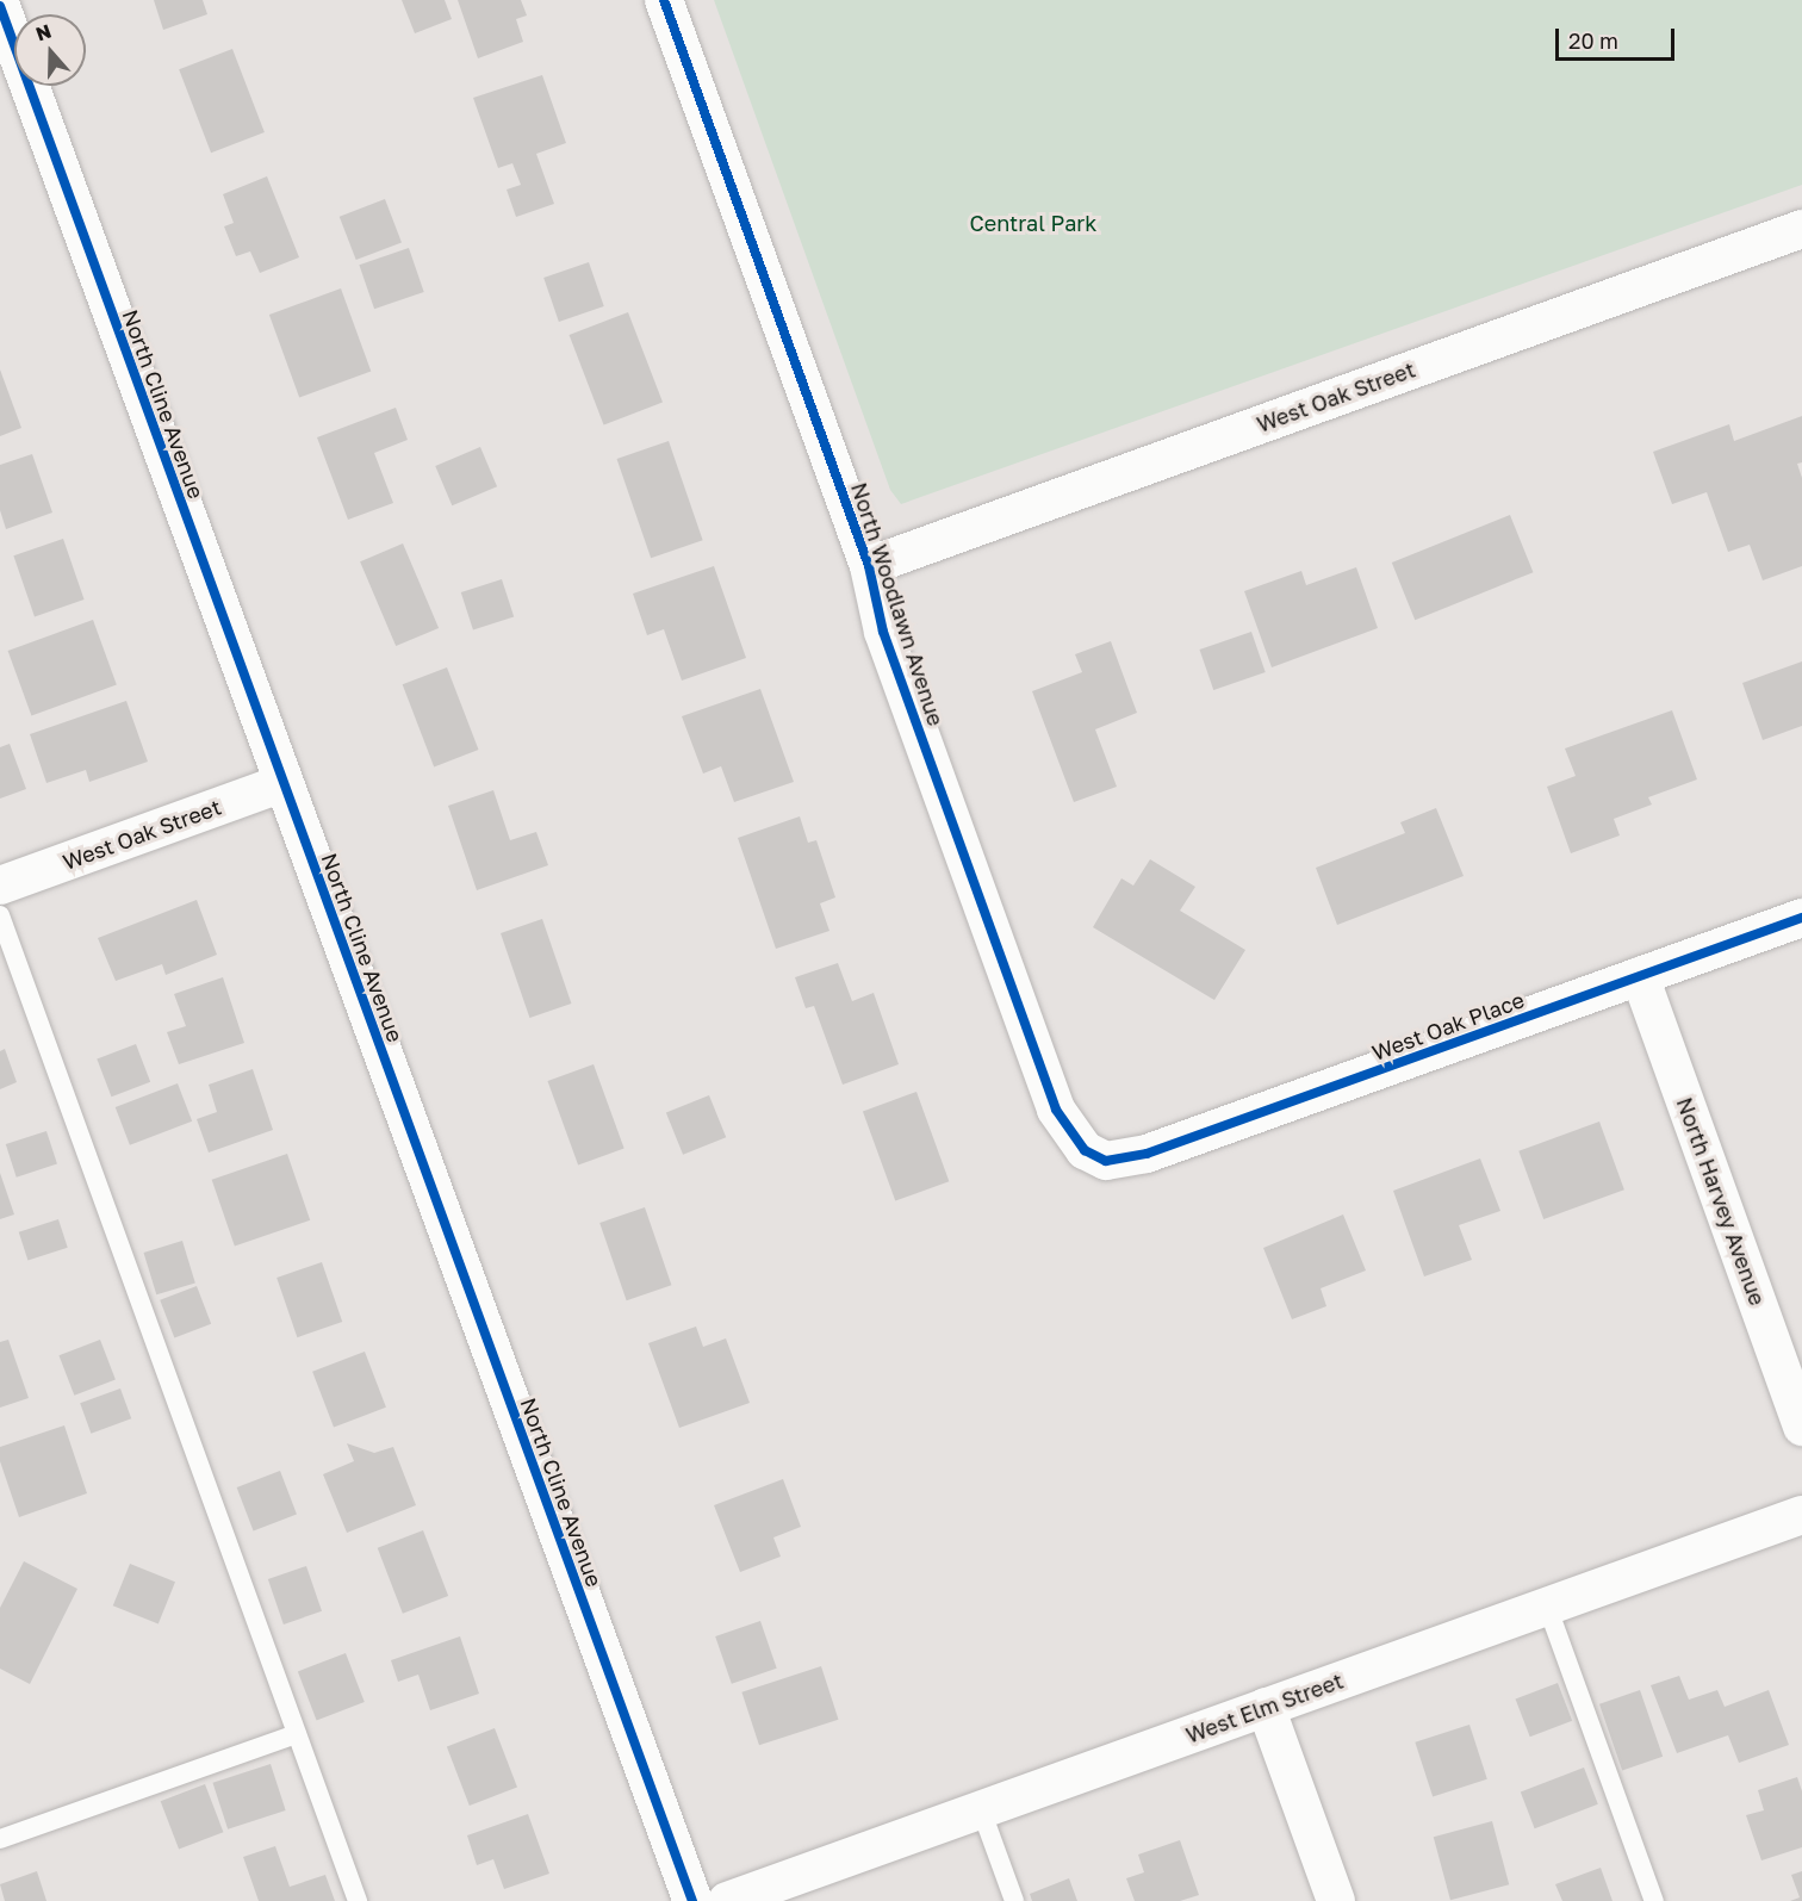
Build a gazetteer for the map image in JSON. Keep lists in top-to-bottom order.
{
  "streets": {
    "street": [
      "West Oak Street",
      "North Cline Avenue",
      "North Woodlawn Avenue",
      "West Oak Place",
      "North Harvey Avenue",
      "West Elm Street"
    ]
  },
  "crossings": [
    ["West Oak Street", "North Cline Avenue"],
    ["West Oak Street", "North Woodlawn Avenue"],
    ["North Woodlawn Avenue", "West Oak Place"],
    ["West Oak Place", "North Harvey Avenue"]
  ],
  "parks": ["Central Park"],
  "scale_bar": "20 m",
  "north": "top"
}
